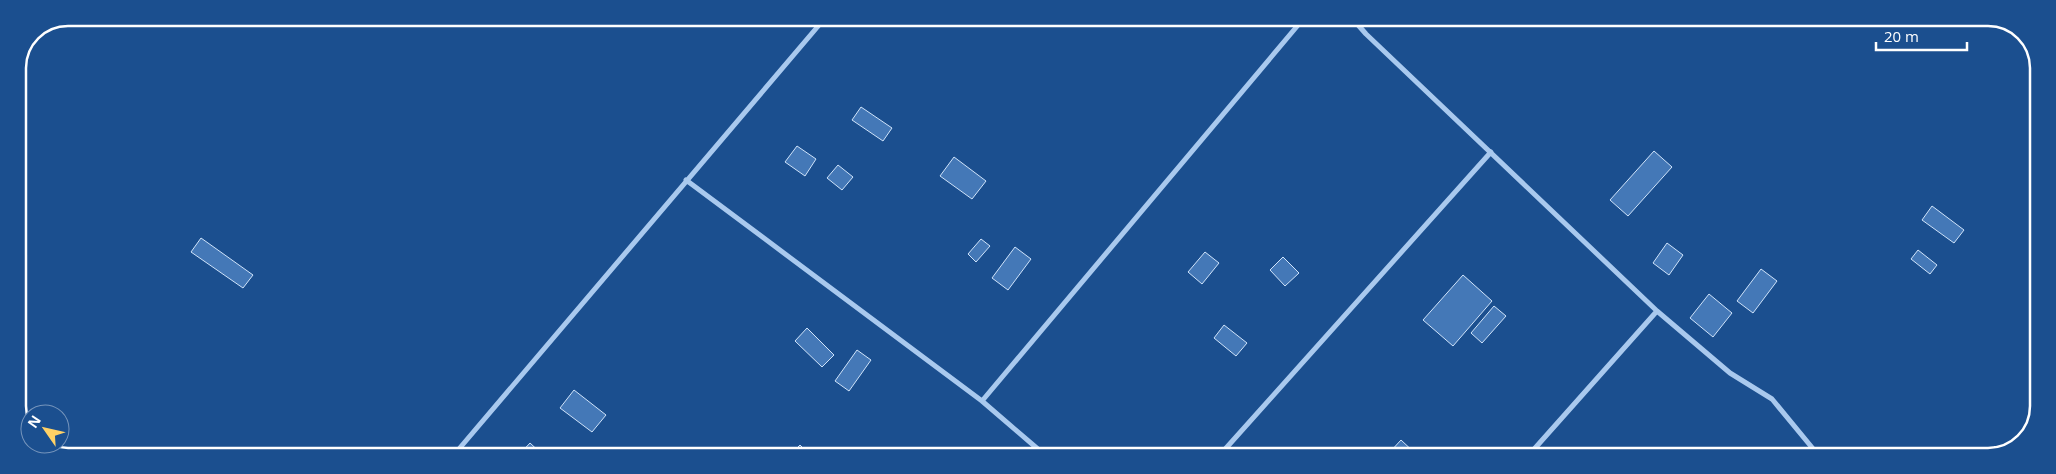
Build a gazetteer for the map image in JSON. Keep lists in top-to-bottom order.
{
  "scale_bar": "20 m",
  "north": "top left"
}
